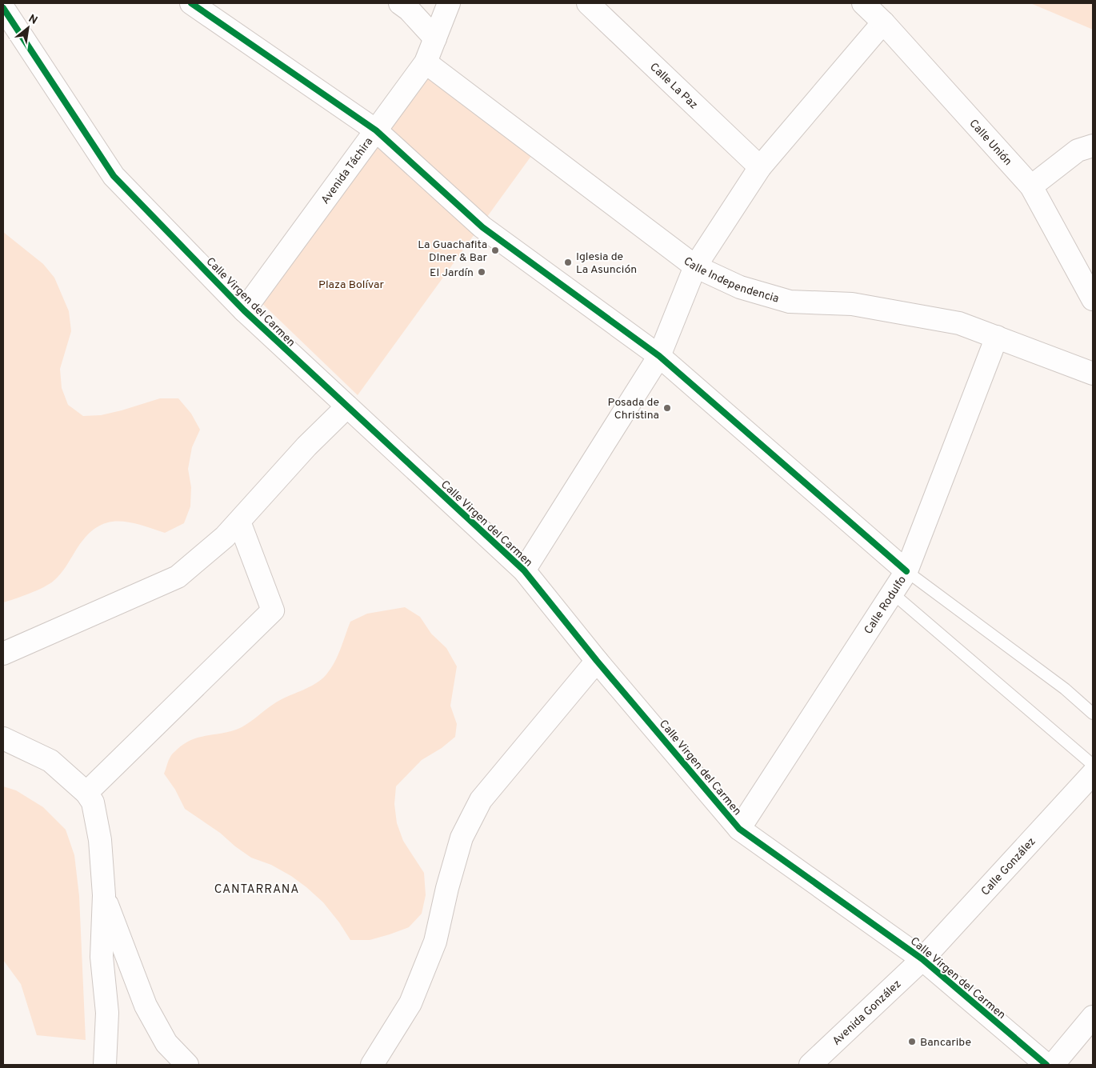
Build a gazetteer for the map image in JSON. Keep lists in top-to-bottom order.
{
  "streets": {
    "street": [
      "Calle La Paz",
      "Calle Unión",
      "Avenida Táchira",
      "Calle Independencia",
      "Calle Virgen del Carmen",
      "Calle Rodulfo",
      "Calle González",
      "Avenida González"
    ]
  },
  "crossings": [
    ["Avenida Táchira", "Calle Independencia"],
    ["Avenida Táchira", "Calle Virgen del Carmen"],
    ["Calle Independencia", "Calle Rodulfo"],
    ["Calle Virgen del Carmen", "Calle Rodulfo"],
    ["Calle Virgen del Carmen", "Calle González"],
    ["Calle Virgen del Carmen", "Avenida González"],
    ["Calle González", "Avenida González"]
  ],
  "districts": ["CANTARRANA"],
  "parks": ["Plaza Bolívar"],
  "places": [
    "La Guachafita DIner & Bar",
    "Iglesia de La Asunción",
    "El Jardín",
    "Posada de Christina",
    "Bancaribe"
  ],
  "north": "top right"
}
